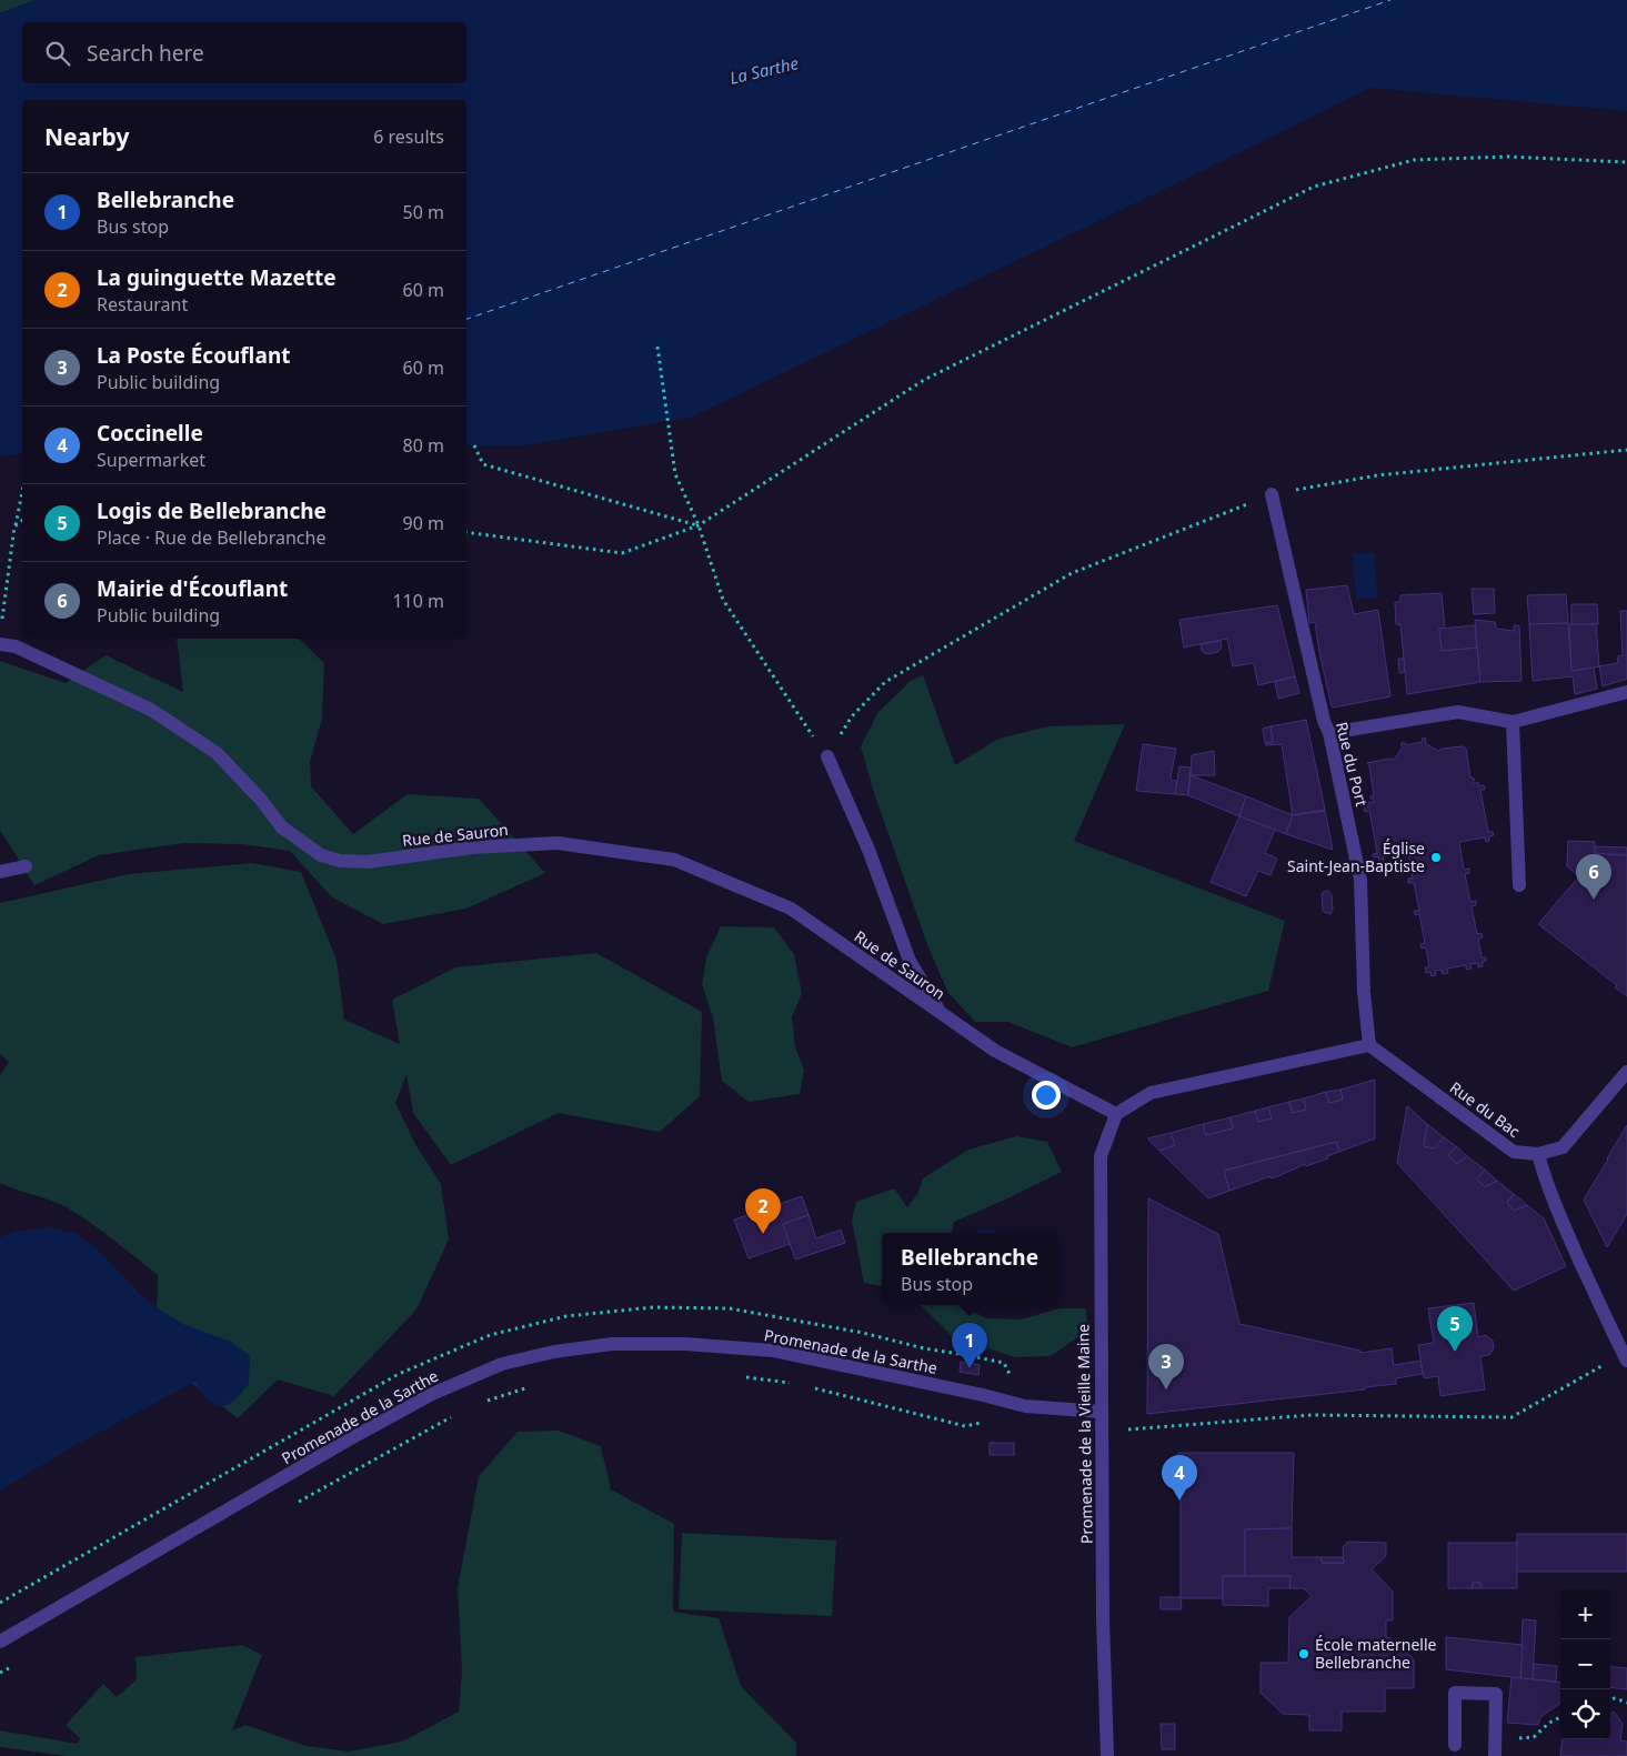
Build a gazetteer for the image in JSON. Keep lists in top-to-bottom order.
{
  "streets": {
    "street": [
      "Rue du Port",
      "Rue de Sauron",
      "Rue du Bac",
      "Promenade de la Sarthe",
      "Promenade de la Vieille Maine"
    ]
  },
  "crossings": [
    ["Rue du Port", "Rue du Bac"],
    ["Rue de Sauron", "Promenade de la Vieille Maine"],
    ["Promenade de la Sarthe", "Promenade de la Vieille Maine"]
  ],
  "water": ["La Sarthe"],
  "places": ["Église Saint-Jean-Baptiste", "École maternelle Bellebranche"],
  "page": {
    "search": "Search here",
    "heading": ["Nearby", "6 results"],
    "list": [
      {
        "mark": "1",
        "name": "Bellebranche",
        "note": "Bus stop",
        "value": "50 m"
      },
      {
        "mark": "2",
        "name": "La guinguette Mazette",
        "note": "Restaurant",
        "value": "60 m"
      },
      {
        "mark": "3",
        "name": "La Poste Écouflant",
        "note": "Public building",
        "value": "60 m"
      },
      {
        "mark": "4",
        "name": "Coccinelle",
        "note": "Supermarket",
        "value": "80 m"
      },
      {
        "mark": "5",
        "name": "Logis de Bellebranche",
        "note": "Place · Rue de Bellebranche",
        "value": "90 m"
      },
      {
        "mark": "6",
        "name": "Mairie d'Écouflant",
        "note": "Public building",
        "value": "110 m"
      }
    ],
    "pins": [
      "6",
      "2",
      "5",
      "1",
      "3",
      "4"
    ],
    "popup": ["Bellebranche", "Bus stop"],
    "map_buttons": ["+", "−"]
  }
}
